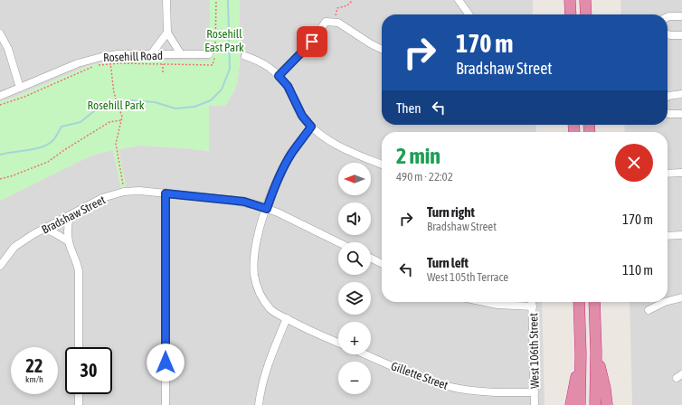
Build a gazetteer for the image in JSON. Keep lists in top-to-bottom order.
{
  "streets": {
    "street": [
      "Rosehill Road",
      "Bradshaw Street",
      "West 106th Street",
      "Gillette Street"
    ]
  },
  "crossings": [
    ["West 106th Street", "Gillette Street"]
  ],
  "parks": ["Rosehill East Park", "Rosehill Park"],
  "north": "left",
  "page": {
    "turn": ["170 m", "Bradshaw Street"],
    "then": "Then",
    "heading": ["2 min", "490 m · 22:02"],
    "map_buttons": ["+", "−"],
    "list": [
      {
        "name": "Turn right",
        "note": "Bradshaw Street",
        "value": "170 m"
      },
      {
        "name": "Turn left",
        "note": "West 105th Terrace",
        "value": "110 m"
      }
    ],
    "speed": "22 km/h",
    "limit": "30"
  }
}
